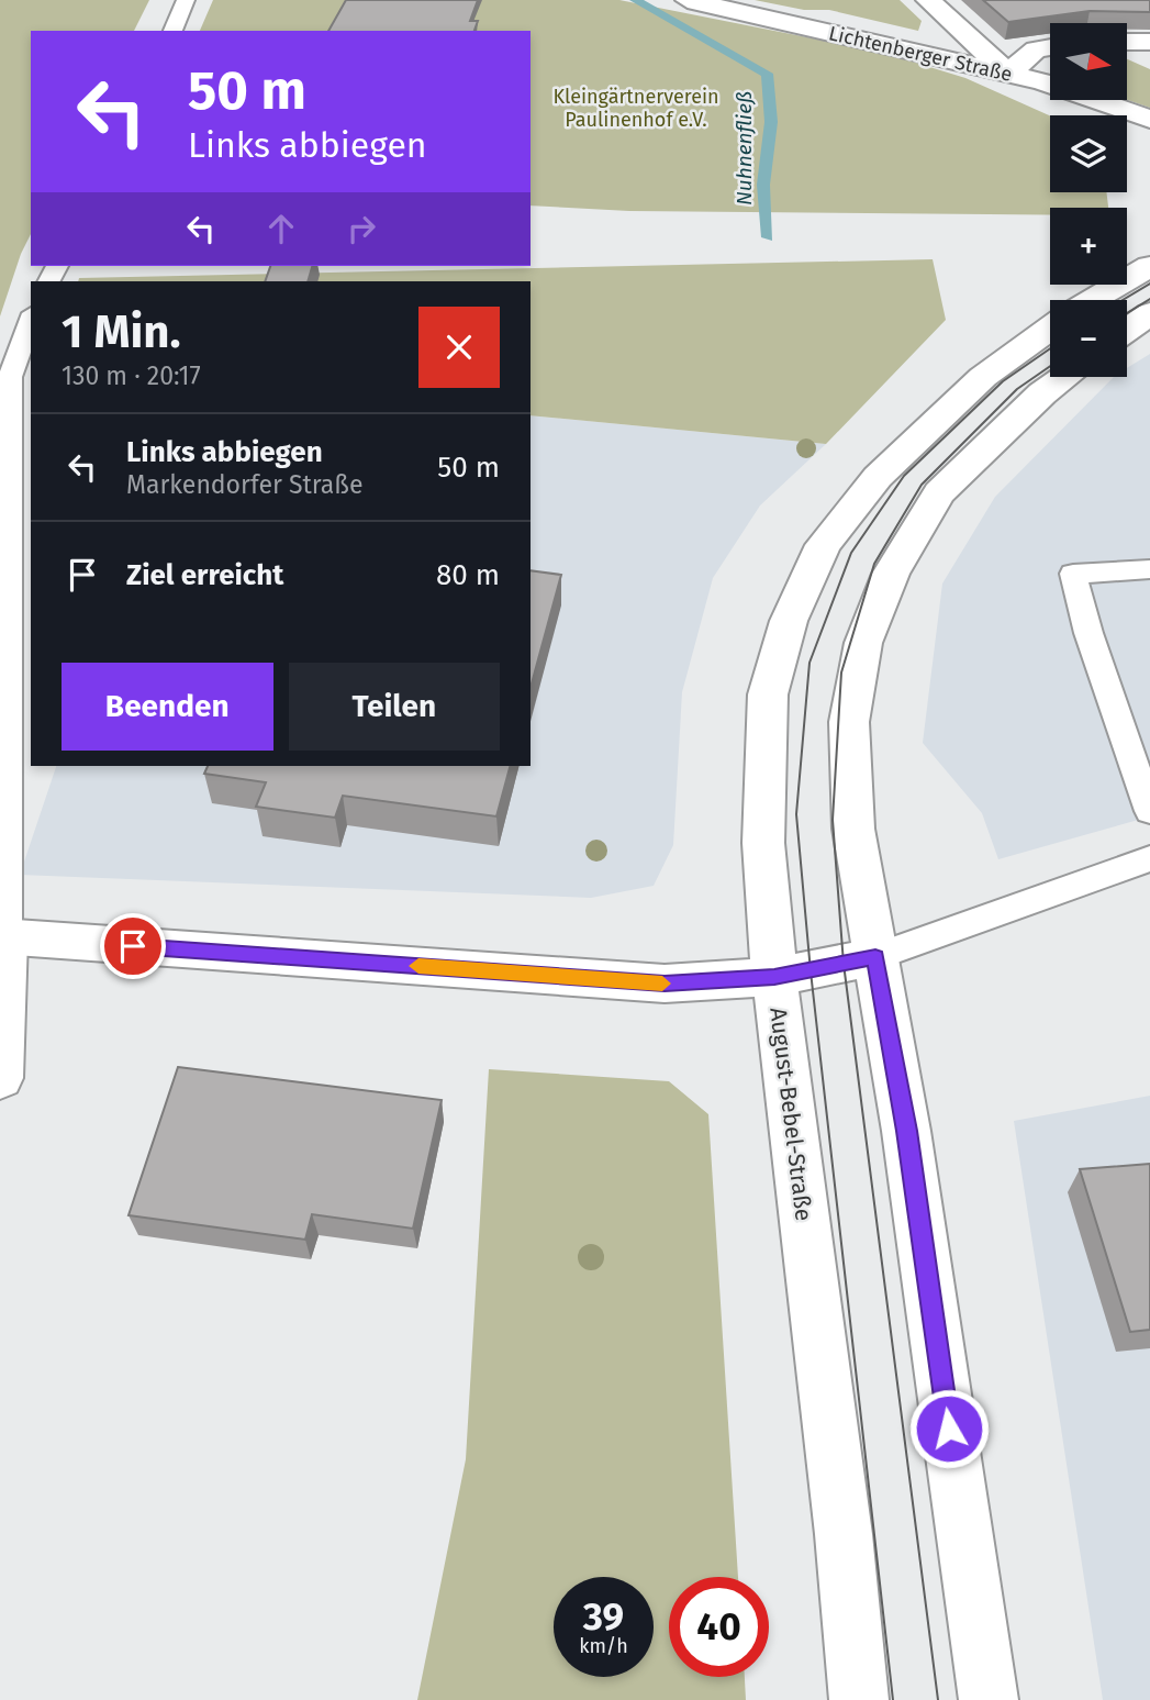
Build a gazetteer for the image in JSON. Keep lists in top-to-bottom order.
{
  "streets": {
    "street": ["Lichtenberger Straße", "August-Bebel-Straße"]
  },
  "water": ["Nuhnenfließ"],
  "parks": ["Kleingärtnerverein Paulinenhof e.V."],
  "north": "right",
  "page": {
    "map_buttons": ["+", "−"],
    "turn": ["50 m", "Links abbiegen"],
    "heading": ["1 Min.", "130 m · 20:17"],
    "list": [
      {
        "name": "Links abbiegen",
        "note": "Markendorfer Straße",
        "value": "50 m"
      },
      {
        "name": "Ziel erreicht",
        "value": "80 m"
      }
    ],
    "buttons": ["Beenden", "Teilen"],
    "speed": "39 km/h",
    "limit": "40"
  }
}
